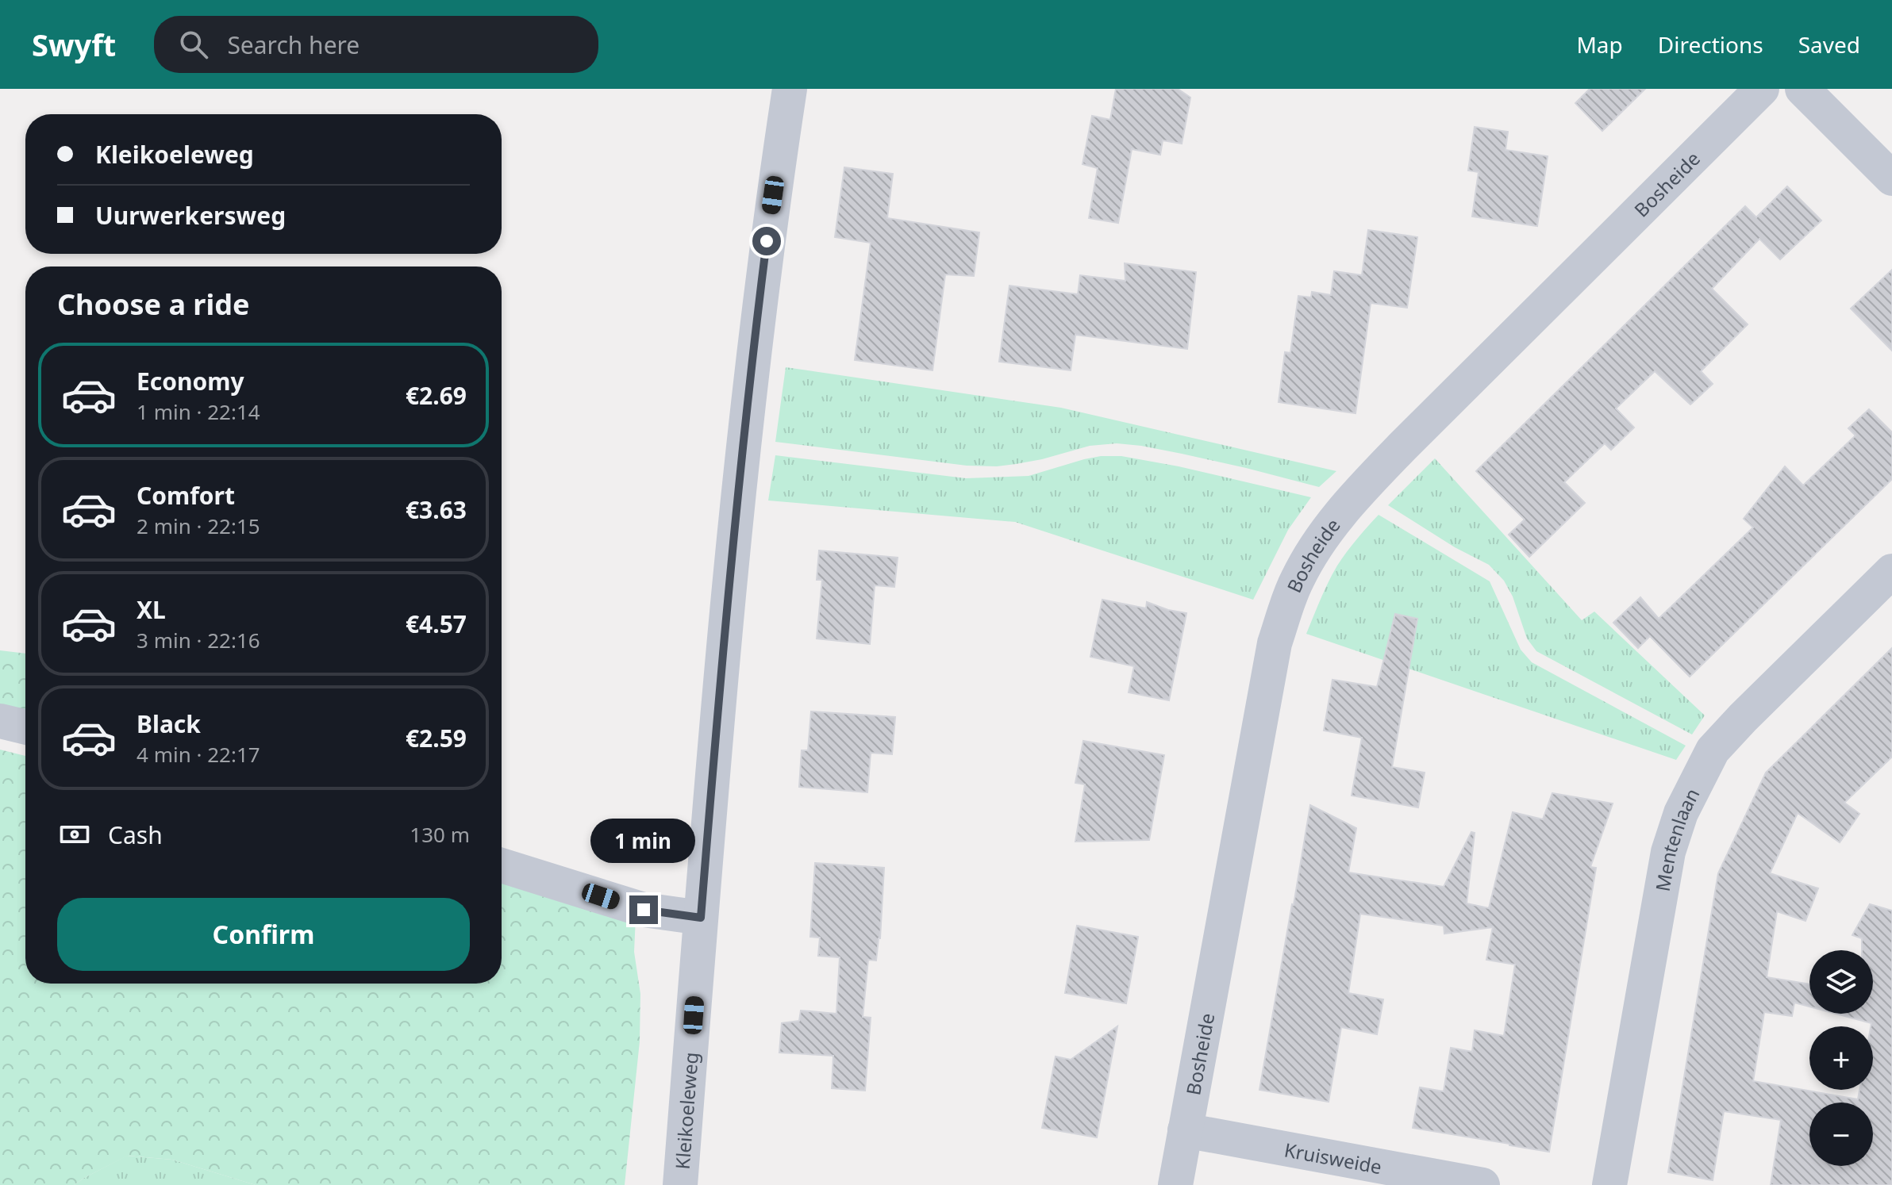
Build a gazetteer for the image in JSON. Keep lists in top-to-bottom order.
{
  "streets": {
    "street": [
      "Bosheide",
      "Mentenlaan",
      "Kleikoeleweg",
      "Kruisweide"
    ]
  },
  "crossings": [
    ["Bosheide", "Kruisweide"]
  ],
  "page": {
    "header": "Swyft",
    "search": "Search here",
    "nav": ["Map", "Directions", "Saved"],
    "banner": ["Kleikoeleweg", "Uurwerkersweg"],
    "heading": "Choose a ride",
    "list": [
      {
        "name": "Economy",
        "note": "1 min · 22:14",
        "value": "€2.69"
      },
      {
        "name": "Comfort",
        "note": "2 min · 22:15",
        "value": "€3.63"
      },
      {
        "name": "XL",
        "note": "3 min · 22:16",
        "value": "€4.57"
      },
      {
        "name": "Black",
        "note": "4 min · 22:17",
        "value": "€2.59"
      }
    ],
    "pay": ["Cash", "130 m"],
    "bubble": "1 min",
    "buttons": "Confirm",
    "map_buttons": ["+", "−"]
  }
}
